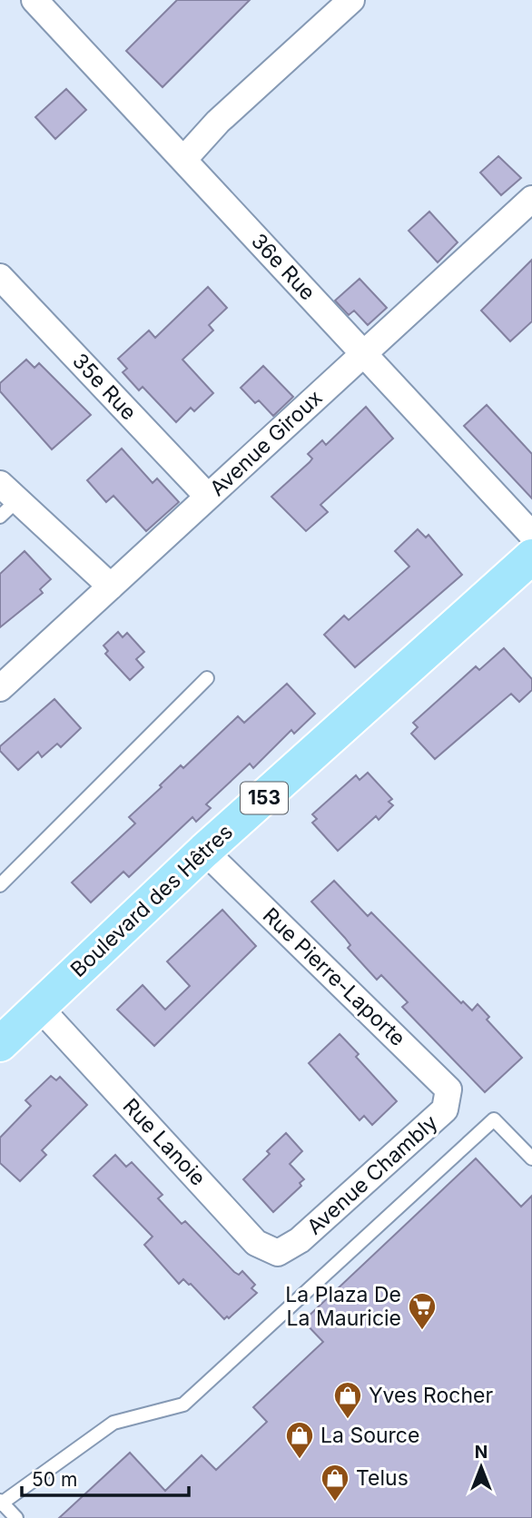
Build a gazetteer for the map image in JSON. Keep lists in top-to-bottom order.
{
  "streets": {
    "main road": ["153", "Boulevard des Hêtres"],
    "street": [
      "36e Rue",
      "35e Rue",
      "Avenue Giroux",
      "Rue Pierre-Laporte",
      "Rue Lanoie",
      "Avenue Chambly"
    ]
  },
  "crossings": [
    ["36e Rue", "Avenue Giroux"],
    ["35e Rue", "Avenue Giroux"],
    ["Boulevard des Hêtres", "Rue Pierre-Laporte"],
    ["Boulevard des Hêtres", "Rue Lanoie"],
    ["Rue Pierre-Laporte", "Avenue Chambly"],
    ["Rue Lanoie", "Avenue Chambly"]
  ],
  "places": {
    "supermarket": ["La Plaza De La Mauricie"],
    "shop": ["Yves Rocher", "La Source", "Telus"]
  },
  "scale_bar": "50 m",
  "north": "top"
}
